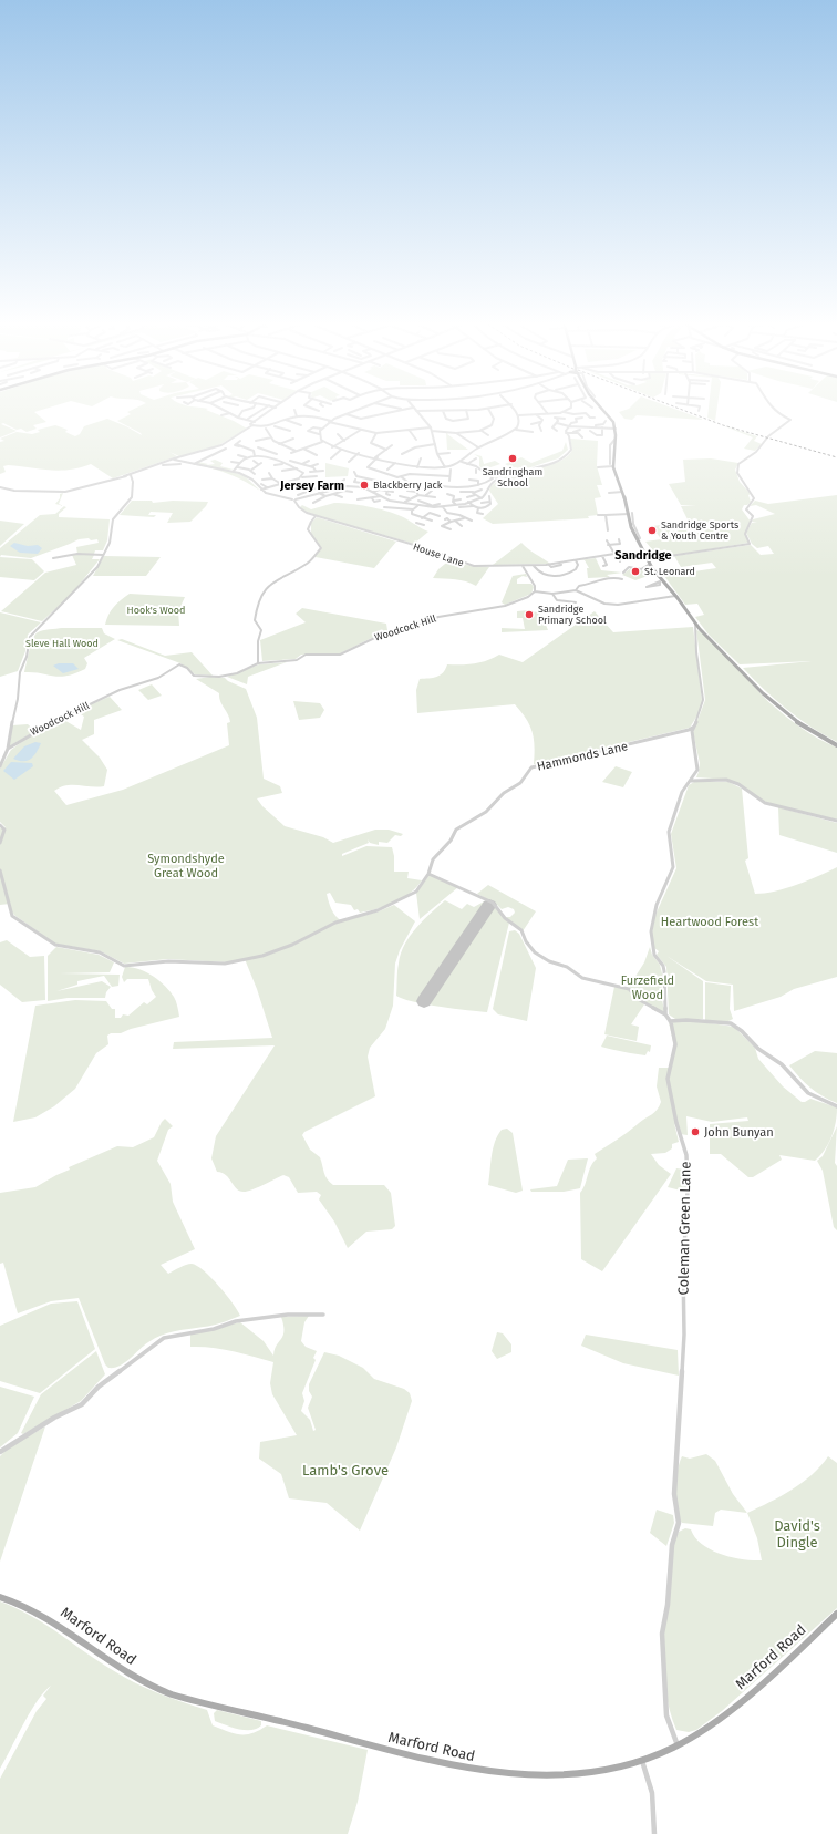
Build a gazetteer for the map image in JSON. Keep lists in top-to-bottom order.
{
  "streets": {
    "main road": ["Marford Road"],
    "street": [
      "House Lane",
      "Woodcock Hill",
      "Hammonds Lane",
      "Coleman Green Lane"
    ]
  },
  "crossings": [
    ["Coleman Green Lane", "Marford Road"]
  ],
  "districts": ["Jersey Farm", "Sandridge"],
  "parks": [
    "Hook's Wood",
    "Sleve Hall Wood",
    "Symondshyde Great Wood",
    "Heartwood Forest",
    "Furzefield Wood",
    "Lamb's Grove",
    "David's Dingle"
  ],
  "places": [
    "Sandringham School",
    "Blackberry Jack",
    "Sandridge Sports & Youth Centre",
    "St. Leonard",
    "Sandridge Primary School",
    "John Bunyan"
  ]
}
